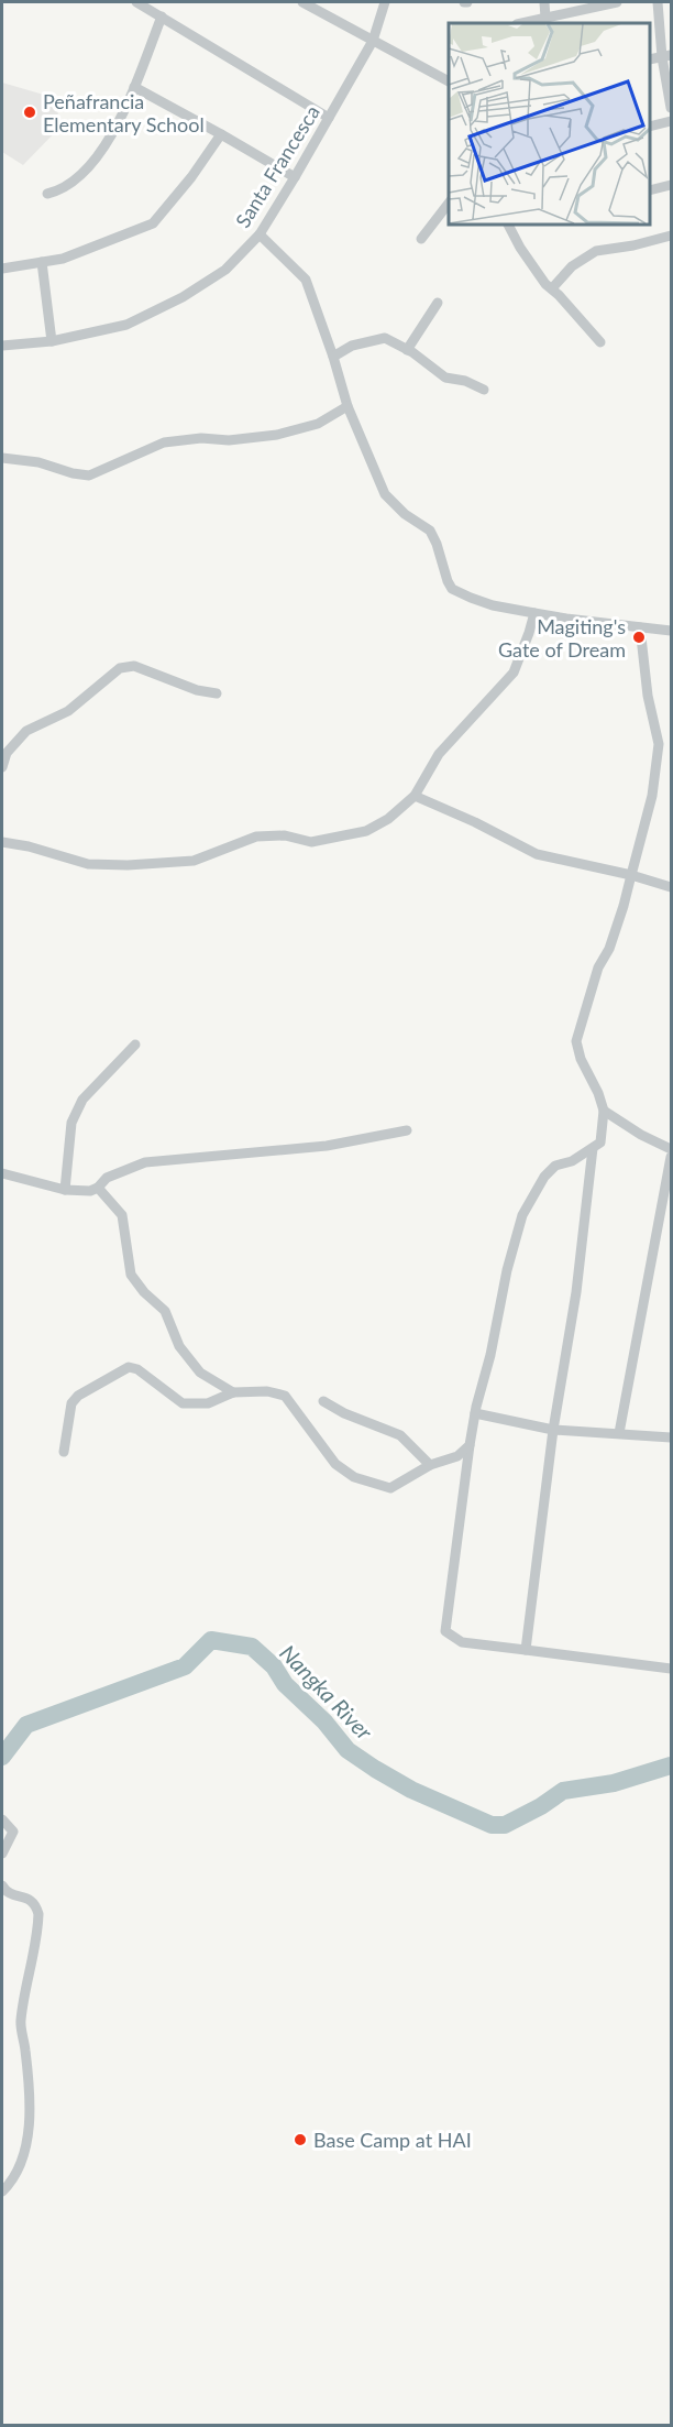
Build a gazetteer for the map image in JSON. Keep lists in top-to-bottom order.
{
  "streets": {
    "street": ["Santa Francesca"]
  },
  "water": ["Nangka River"],
  "places": ["Peñafrancia Elementary School", "Magiting's Gate of Dream", "Base Camp at HAI"]
}
